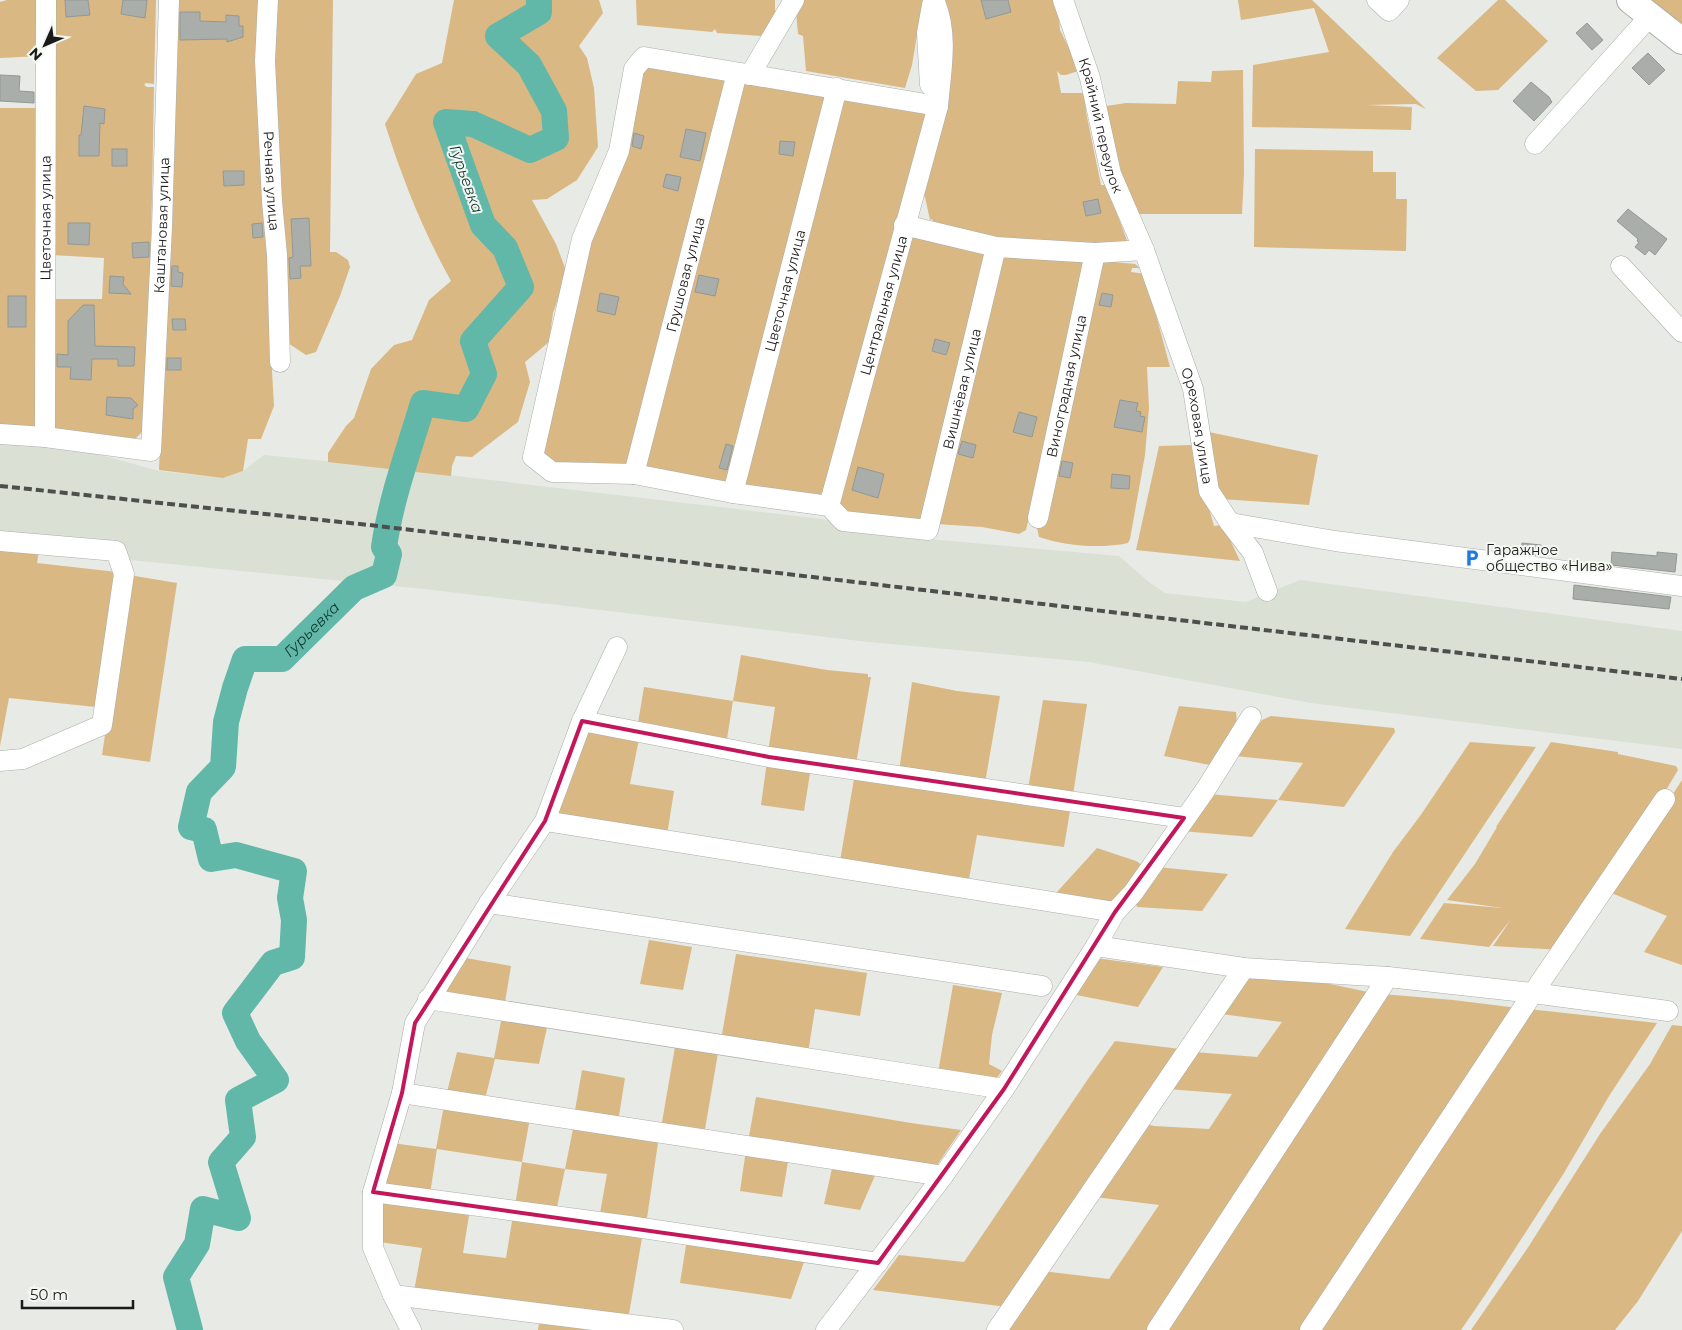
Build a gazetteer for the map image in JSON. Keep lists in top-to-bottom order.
{
  "streets": {
    "street": [
      "Крайний переулок",
      "Речная улица",
      "Цветочная улица",
      "Каштановая улица",
      "Грушовая улица",
      "Центральная улица",
      "Виноградная улица",
      "Вишнёвая улица",
      "Ореховая улица"
    ]
  },
  "crossings": [
    ["Крайний переулок", "Ореховая улица"],
    ["Цветочная улица", "Каштановая улица"],
    ["Центральная улица", "Вишнёвая улица"]
  ],
  "water": ["Гурьевка"],
  "places": {
    "parking": ["Гаражное общество «Нива»"]
  },
  "scale_bar": "50 m",
  "north": "bottom left"
}
